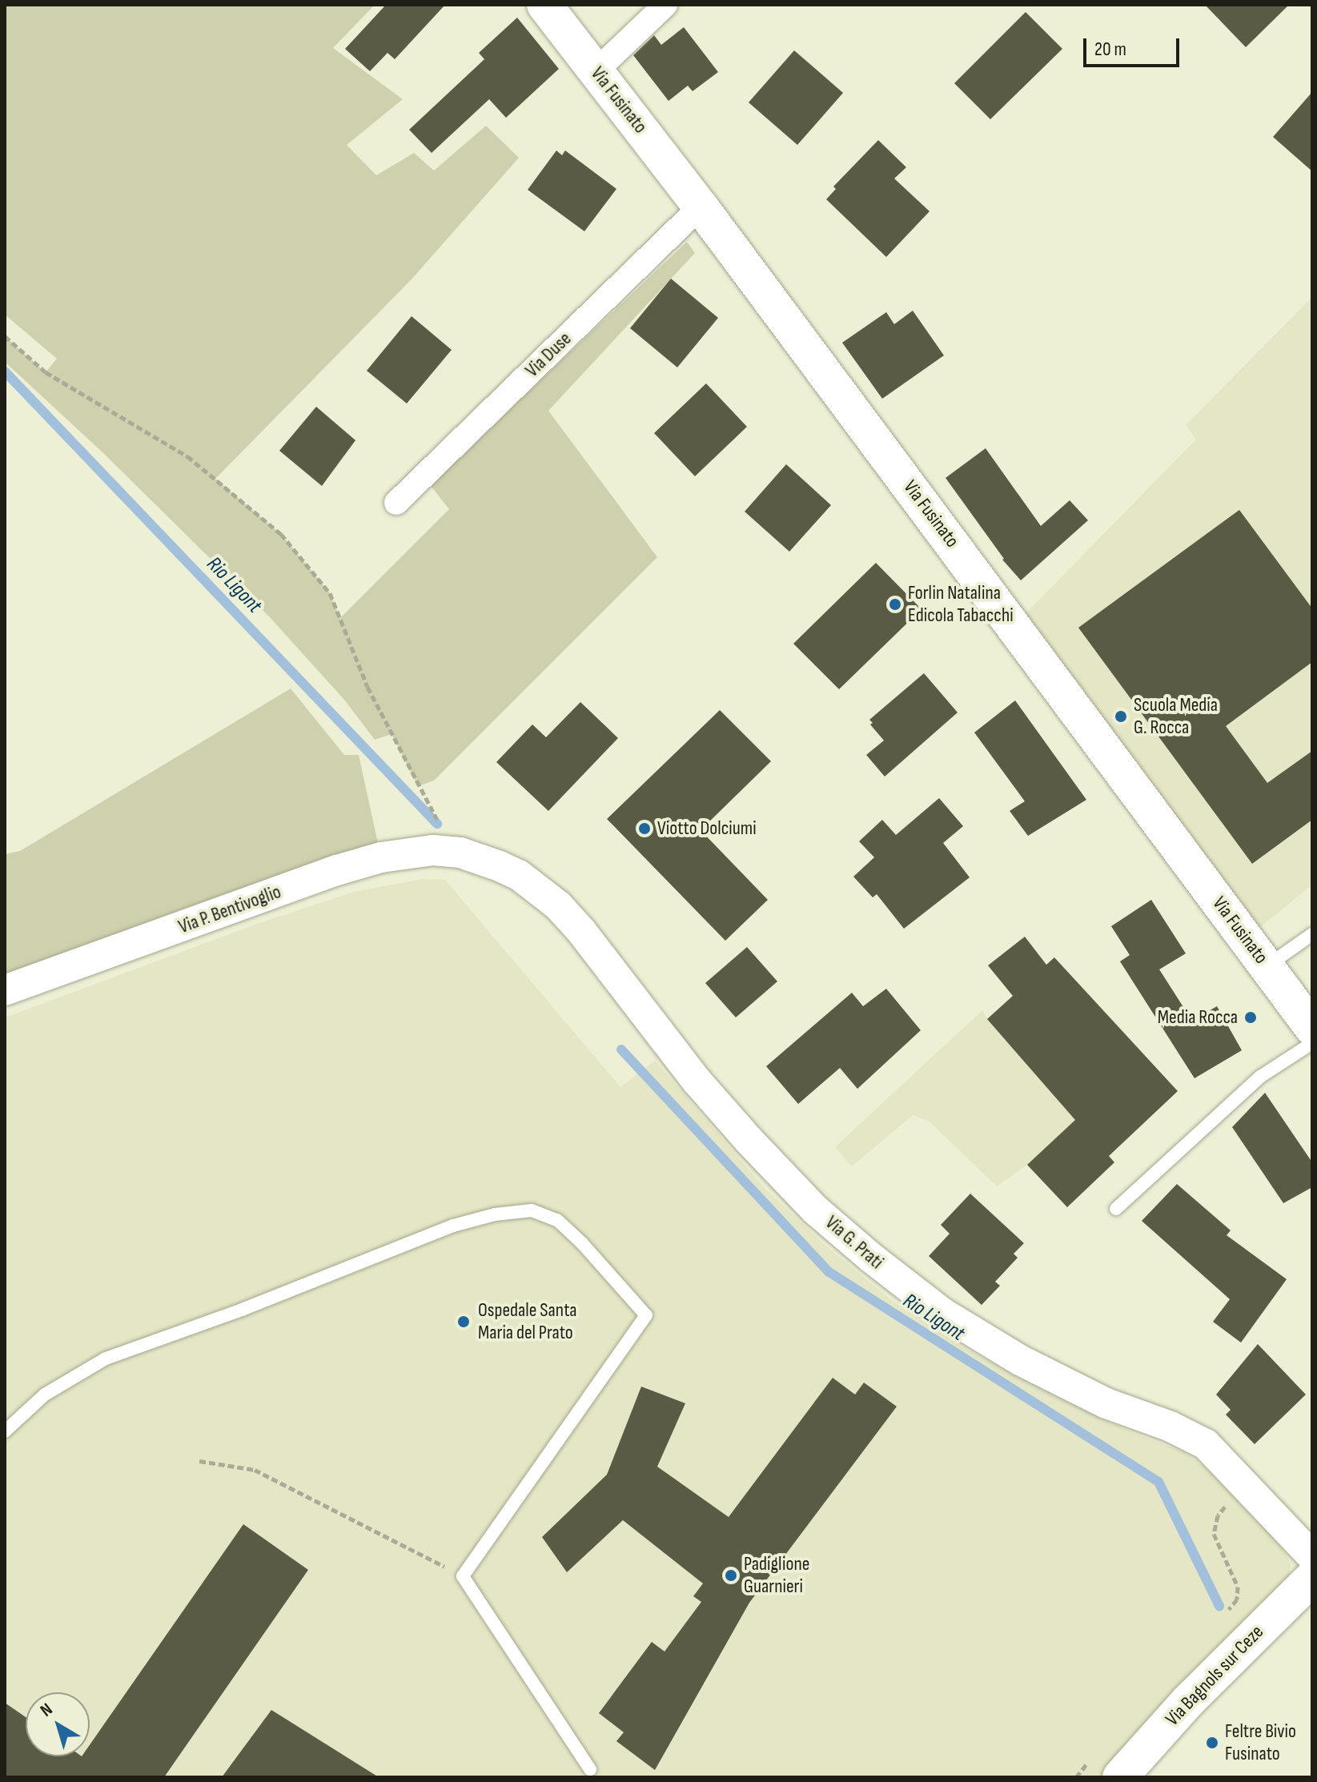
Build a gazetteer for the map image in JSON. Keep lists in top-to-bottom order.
{
  "streets": {
    "main road": ["Via Fusinato", "Via Bagnols sur Ceze"],
    "street": ["Via Duse", "Via P. Bentivoglio", "Via G. Prati"]
  },
  "crossings": [
    ["Via Fusinato", "Via Duse"],
    ["Via P. Bentivoglio", "Via G. Prati"]
  ],
  "water": ["Rio Ligont"],
  "places": [
    "Forlin Natalina Edicola Tabacchi",
    "Scuola Media G. Rocca",
    "Viotto Dolciumi",
    "Media Rocca",
    "Ospedale Santa Maria del Prato",
    "Padiglione Guarnieri",
    "Feltre Bivio Fusinato"
  ],
  "scale_bar": "20 m",
  "north": "top left"
}
